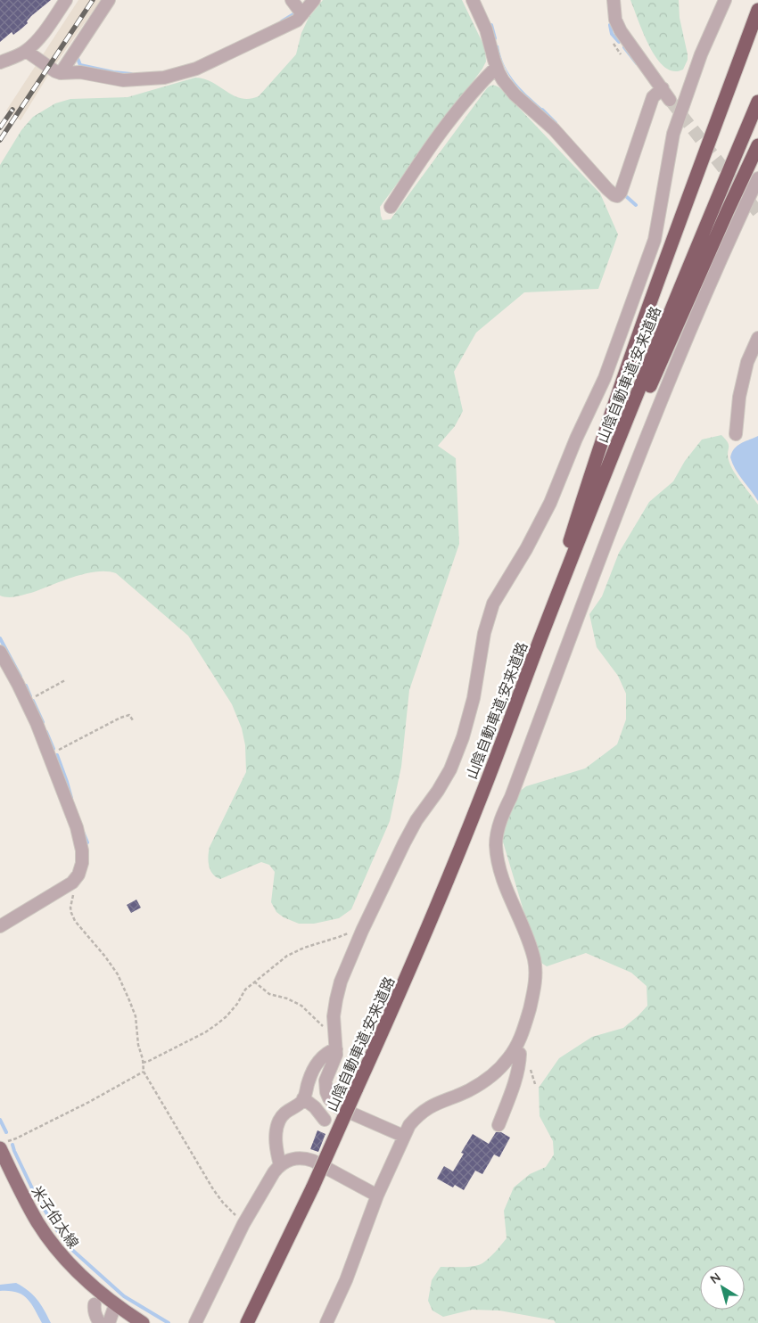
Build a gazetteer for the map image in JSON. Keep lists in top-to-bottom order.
{
  "streets": {
    "highway": ["山陰自動車道;安来道路"],
    "main road": ["米子伯太線"]
  },
  "north": "top left"
}
